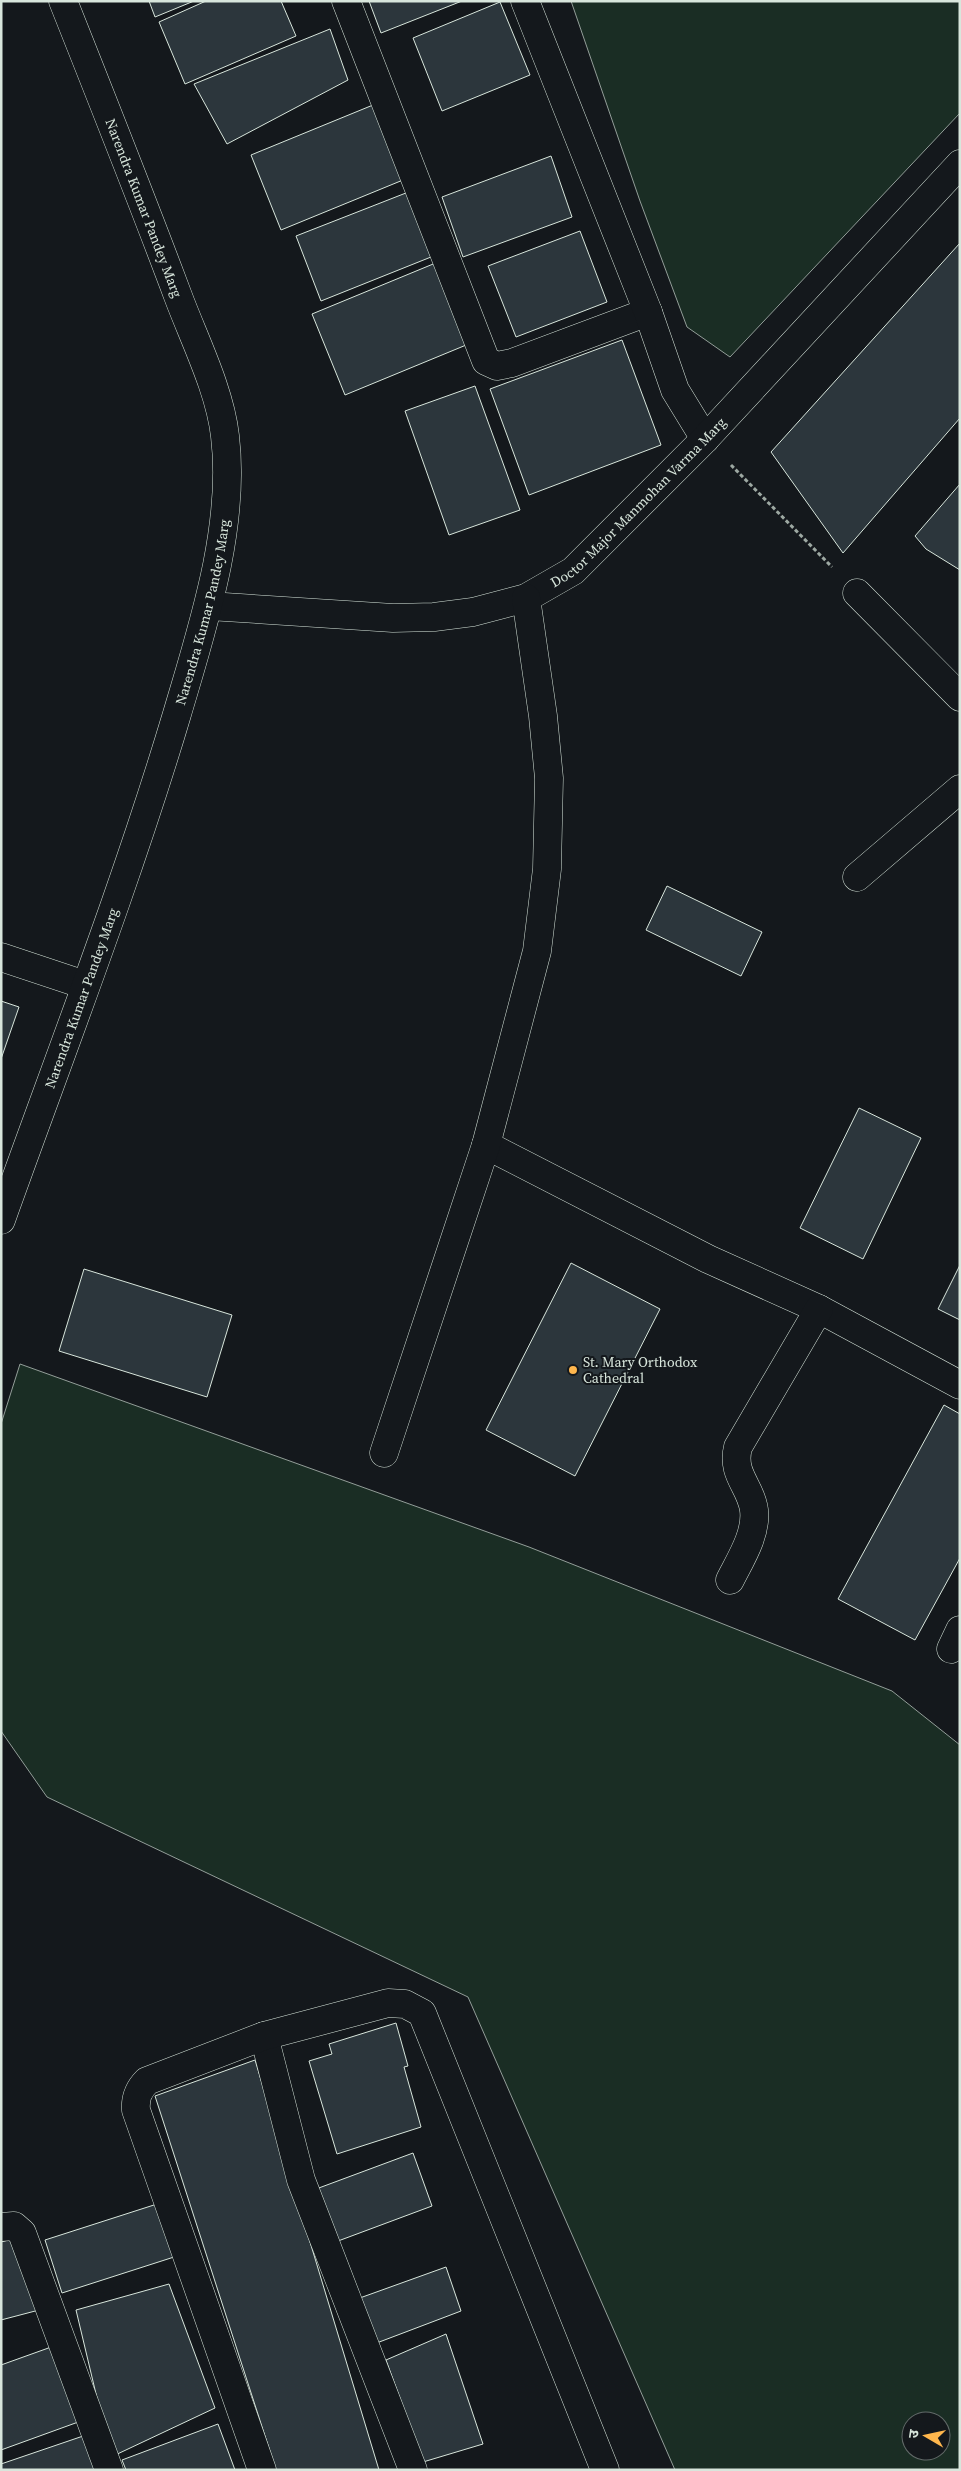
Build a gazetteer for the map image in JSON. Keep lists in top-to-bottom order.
{
  "streets": {
    "street": ["Narendra Kumar Pandey Marg", "Doctor Major Manmohan Varma Marg"]
  },
  "crossings": [
    ["Narendra Kumar Pandey Marg", "Doctor Major Manmohan Varma Marg"]
  ],
  "places": ["St. Mary Orthodox Cathedral"],
  "north": "left"
}
